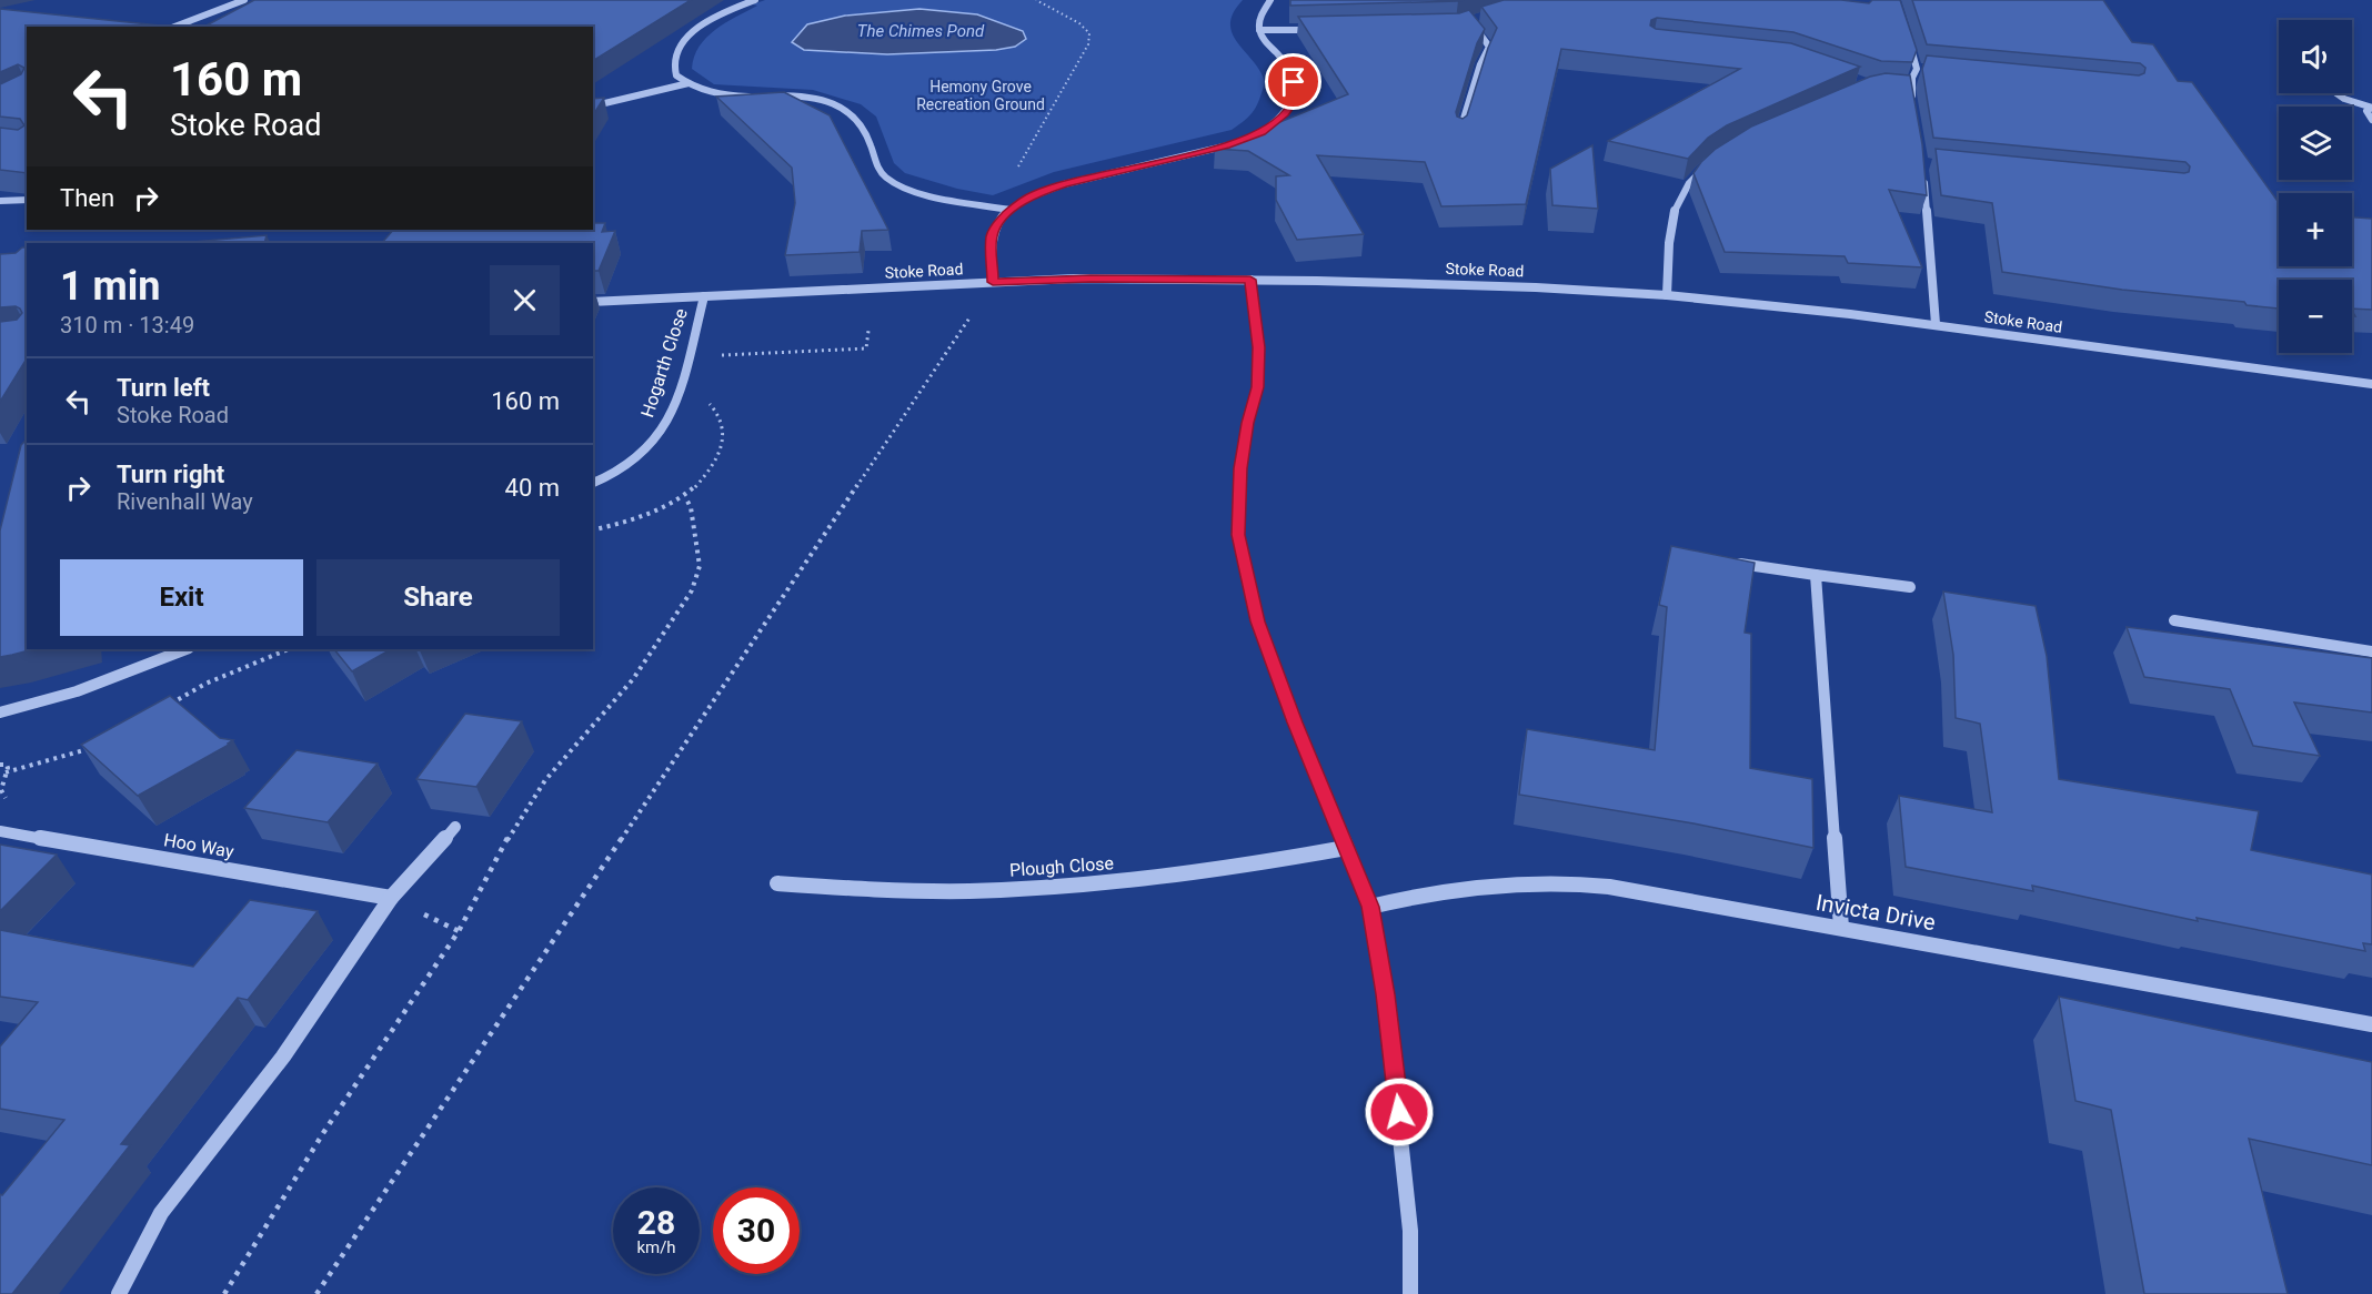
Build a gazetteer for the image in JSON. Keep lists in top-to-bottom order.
{
  "streets": {
    "street": [
      "Stoke Road",
      "Hogarth Close",
      "Hoo Way",
      "Plough Close",
      "Invicta Drive"
    ]
  },
  "crossings": [
    ["Stoke Road", "Hogarth Close"]
  ],
  "water": ["The Chimes Pond"],
  "parks": ["Hemony Grove Recreation Ground"],
  "page": {
    "map_buttons": ["+", "−"],
    "turn": ["160 m", "Stoke Road"],
    "then": "Then",
    "heading": ["1 min", "310 m · 13:49"],
    "list": [
      {
        "name": "Turn left",
        "note": "Stoke Road",
        "value": "160 m"
      },
      {
        "name": "Turn right",
        "note": "Rivenhall Way",
        "value": "40 m"
      }
    ],
    "buttons": ["Exit", "Share"],
    "speed": "28 km/h",
    "limit": "30"
  }
}
